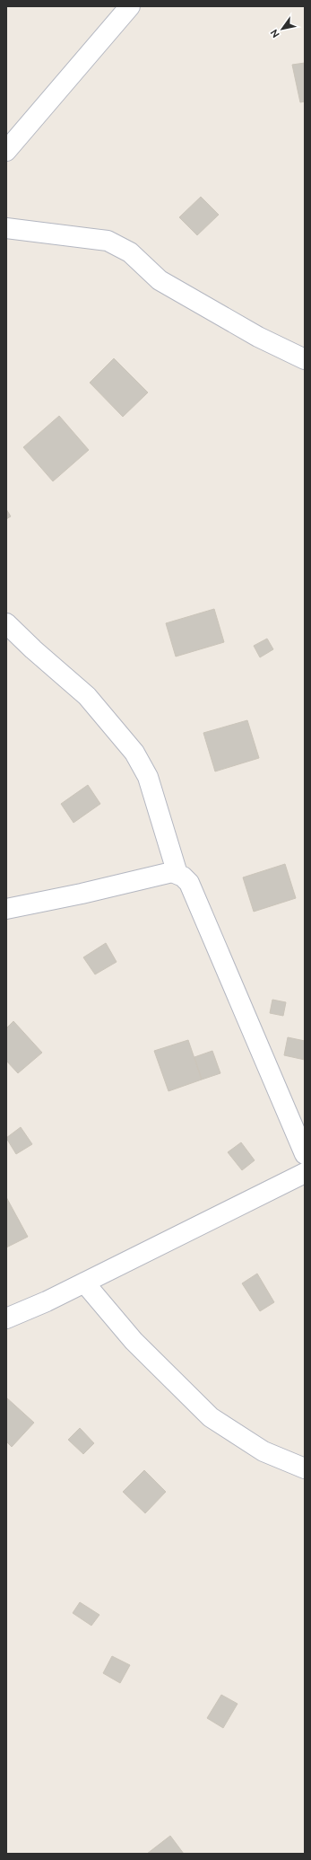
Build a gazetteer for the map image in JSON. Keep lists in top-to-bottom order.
{
  "north": "bottom left"
}
